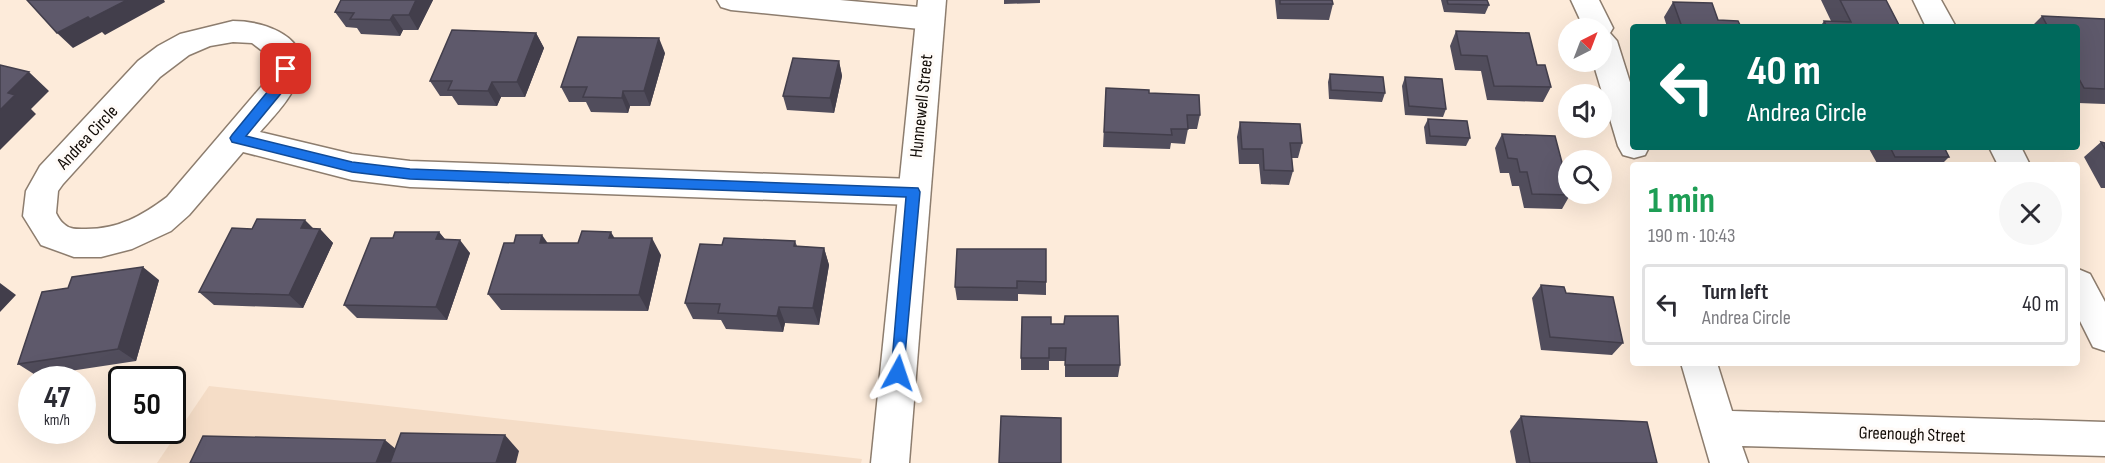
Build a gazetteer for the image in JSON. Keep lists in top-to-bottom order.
{
  "streets": {
    "street": ["Hunnewell Street", "Andrea Circle", "Greenough Street"]
  },
  "north": "top right",
  "page": {
    "turn": ["40 m", "Andrea Circle"],
    "heading": ["1 min", "190 m · 10:43"],
    "list": [
      {
        "name": "Turn left",
        "note": "Andrea Circle",
        "value": "40 m"
      }
    ],
    "speed": "47 km/h",
    "limit": "50"
  }
}
